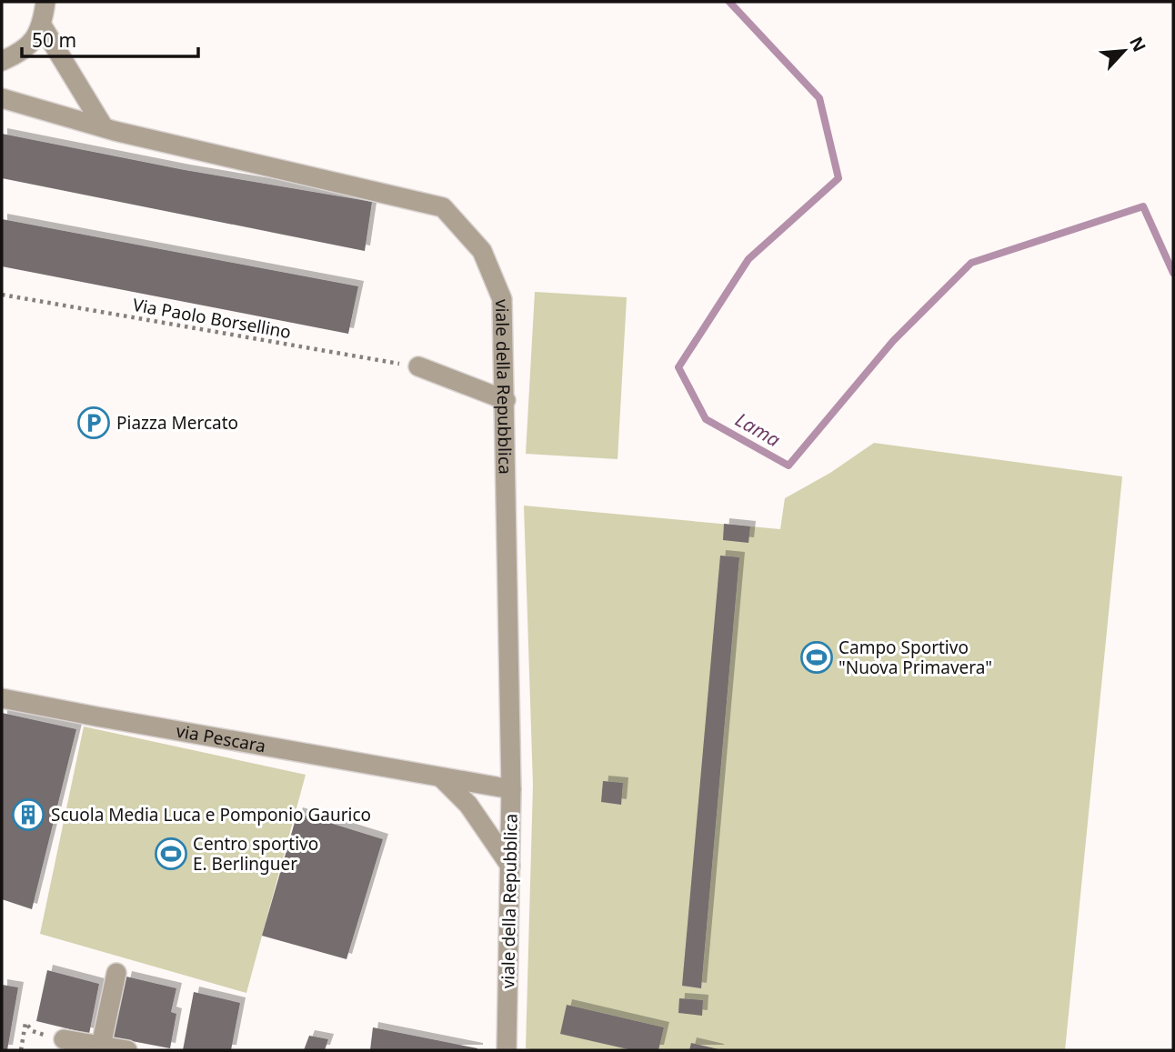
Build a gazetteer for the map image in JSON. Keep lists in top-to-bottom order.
{
  "streets": {
    "street": ["viale della Repubblica", "via Pescara"],
    "path": ["Via Paolo Borsellino"]
  },
  "crossings": [
    ["Via Paolo Borsellino", "viale della Repubblica"],
    ["viale della Repubblica", "via Pescara"]
  ],
  "water": ["Lama"],
  "places": {
    "parking": ["Piazza Mercato"],
    "sports": ["Campo Sportivo \"Nuova Primavera\"", "Centro sportivo E. Berlinguer"],
    "building": ["Scuola Media Luca e Pomponio Gaurico"]
  },
  "scale_bar": "50 m",
  "north": "top right"
}
